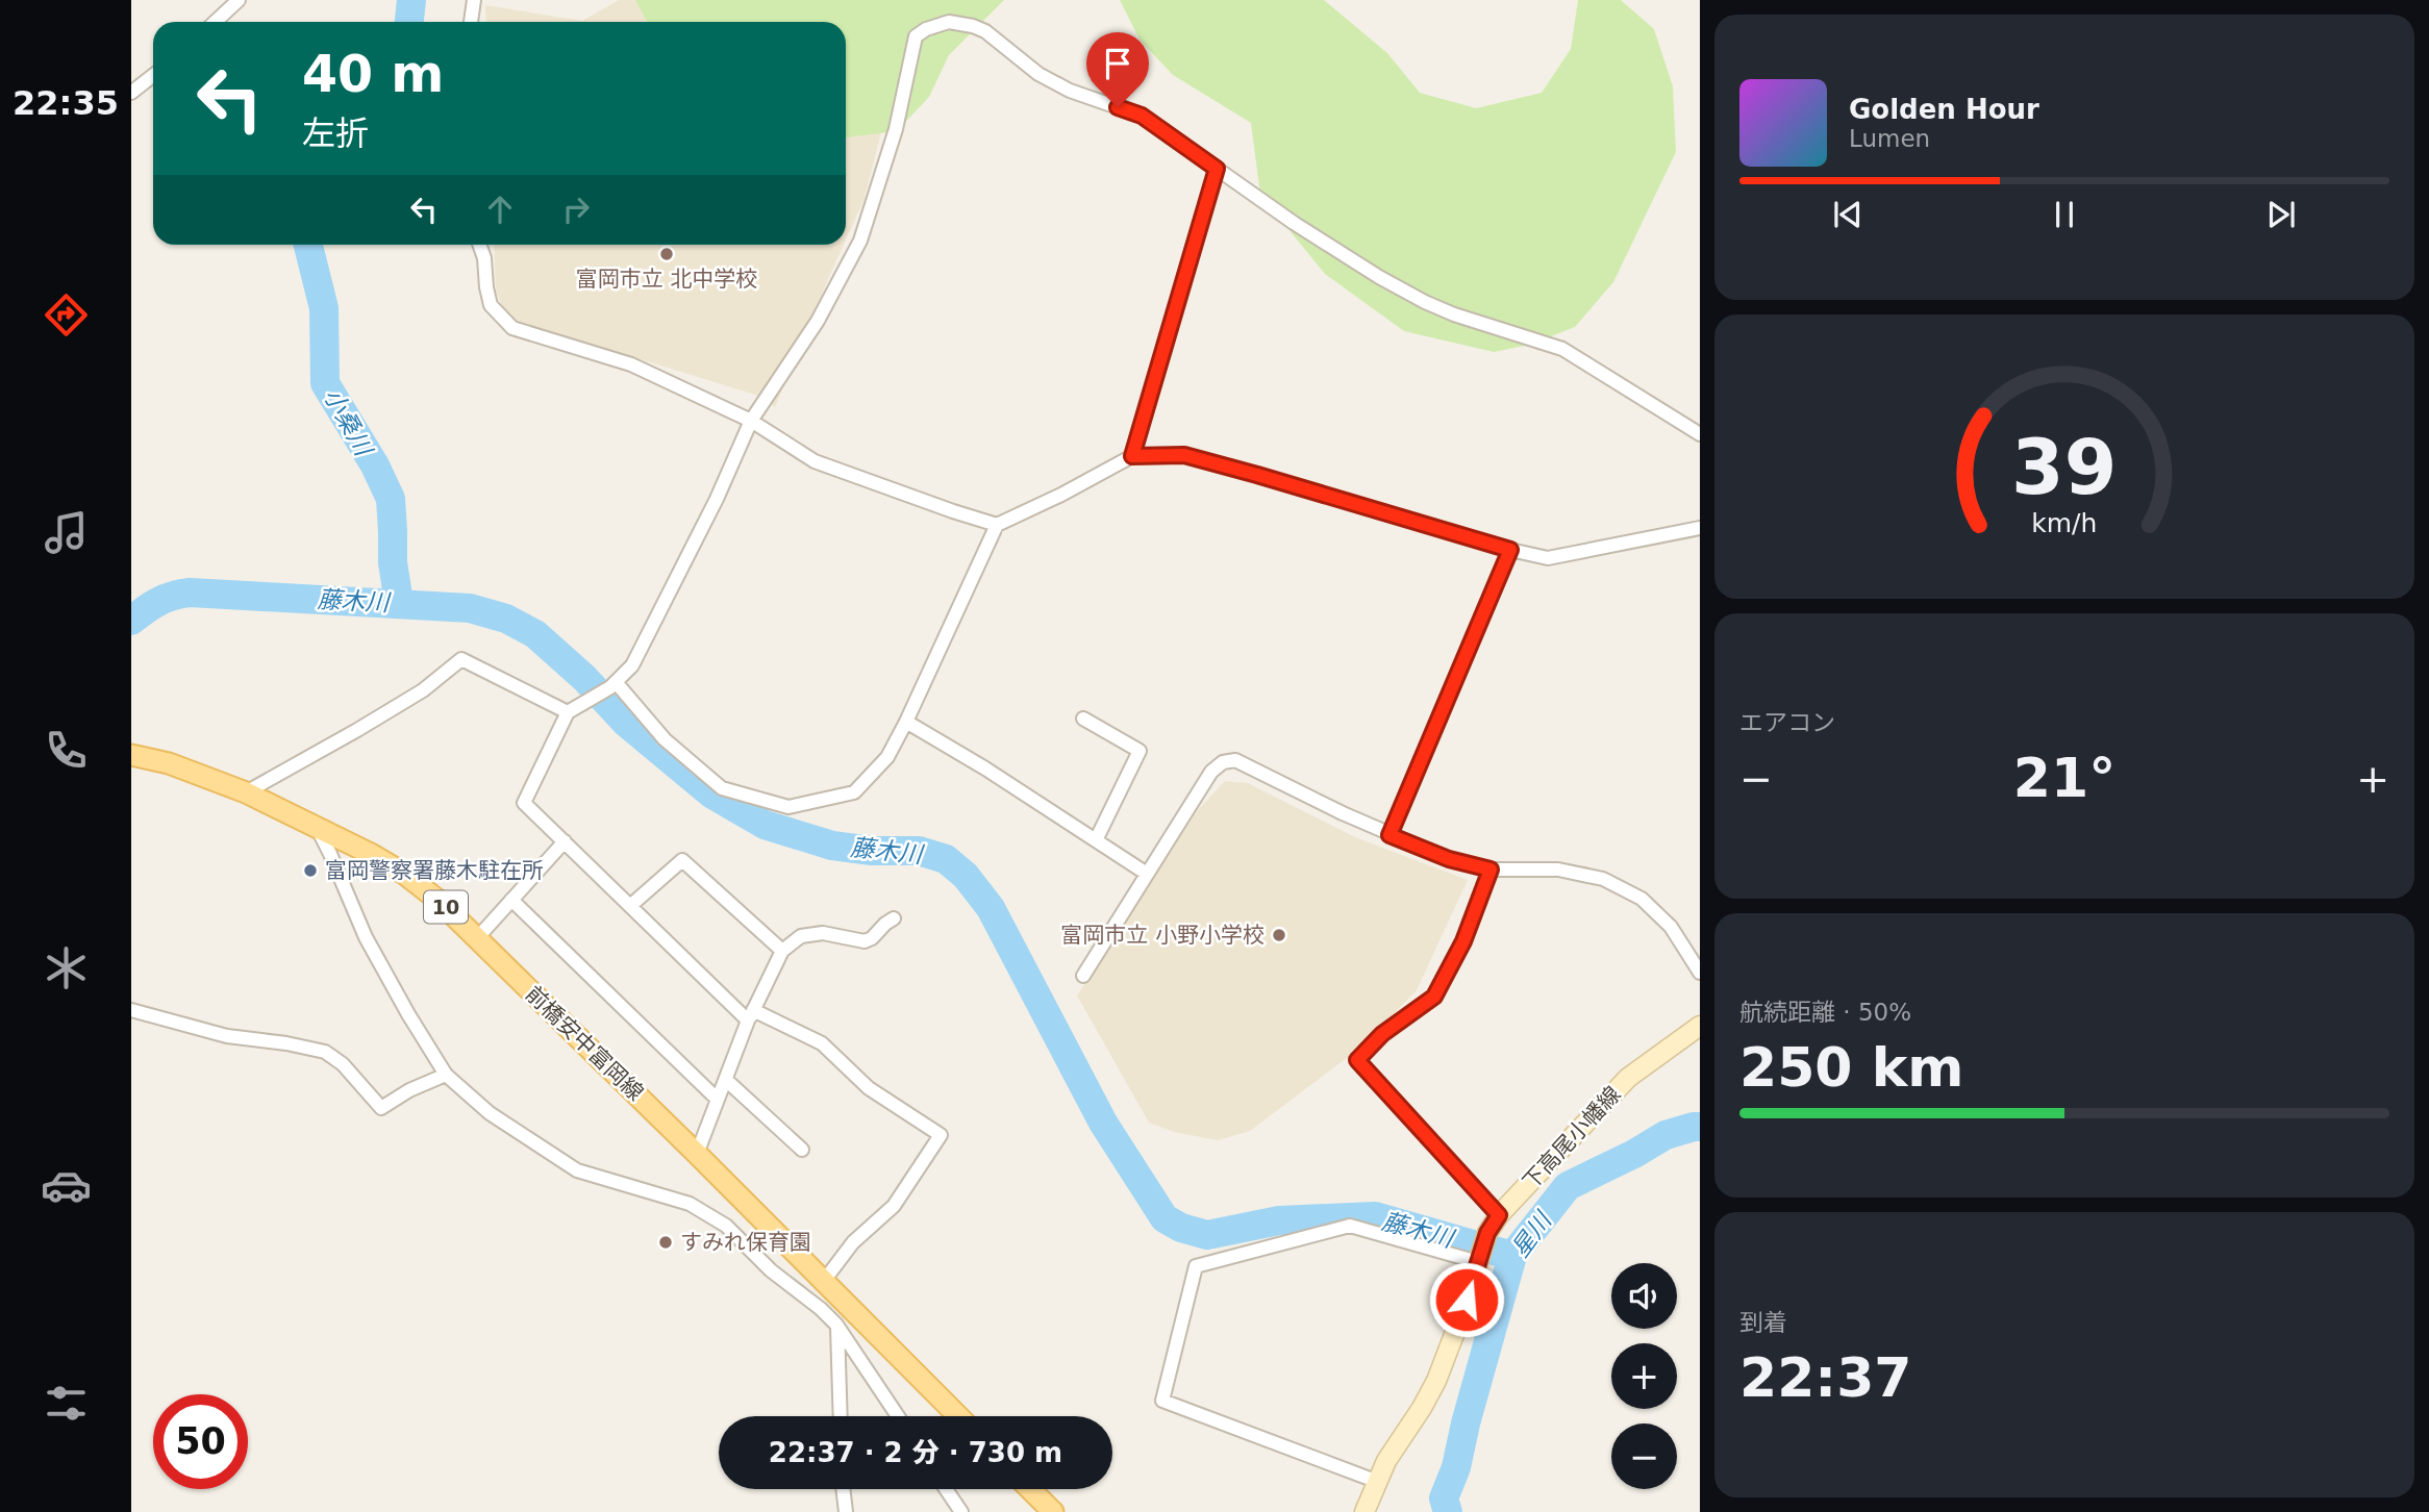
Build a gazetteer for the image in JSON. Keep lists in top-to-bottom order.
{
  "streets": {
    "main road": ["10", "前橋安中富岡線", "下高尾小幡線"]
  },
  "water": ["小桑川", "藤木川", "星川"],
  "places": [
    "富岡市立 北中学校",
    "富岡警察署藤木駐在所",
    "富岡市立 小野小学校",
    "すみれ保育園"
  ],
  "page": {
    "tabs": "22:35",
    "turn": ["40 m", "左折"],
    "song": ["Golden Hour", "Lumen"],
    "tile": [
      "エアコン",
      ["航続距離 · 50%", "250 km"],
      ["到着", "22:37"]
    ],
    "heat": ["−", "21°", "+"],
    "map_buttons": ["+", "−"],
    "limit": "50",
    "trip": "22:37 · 2 分 · 730 m",
    "gauge": ["39", "km/h"]
  }
}
